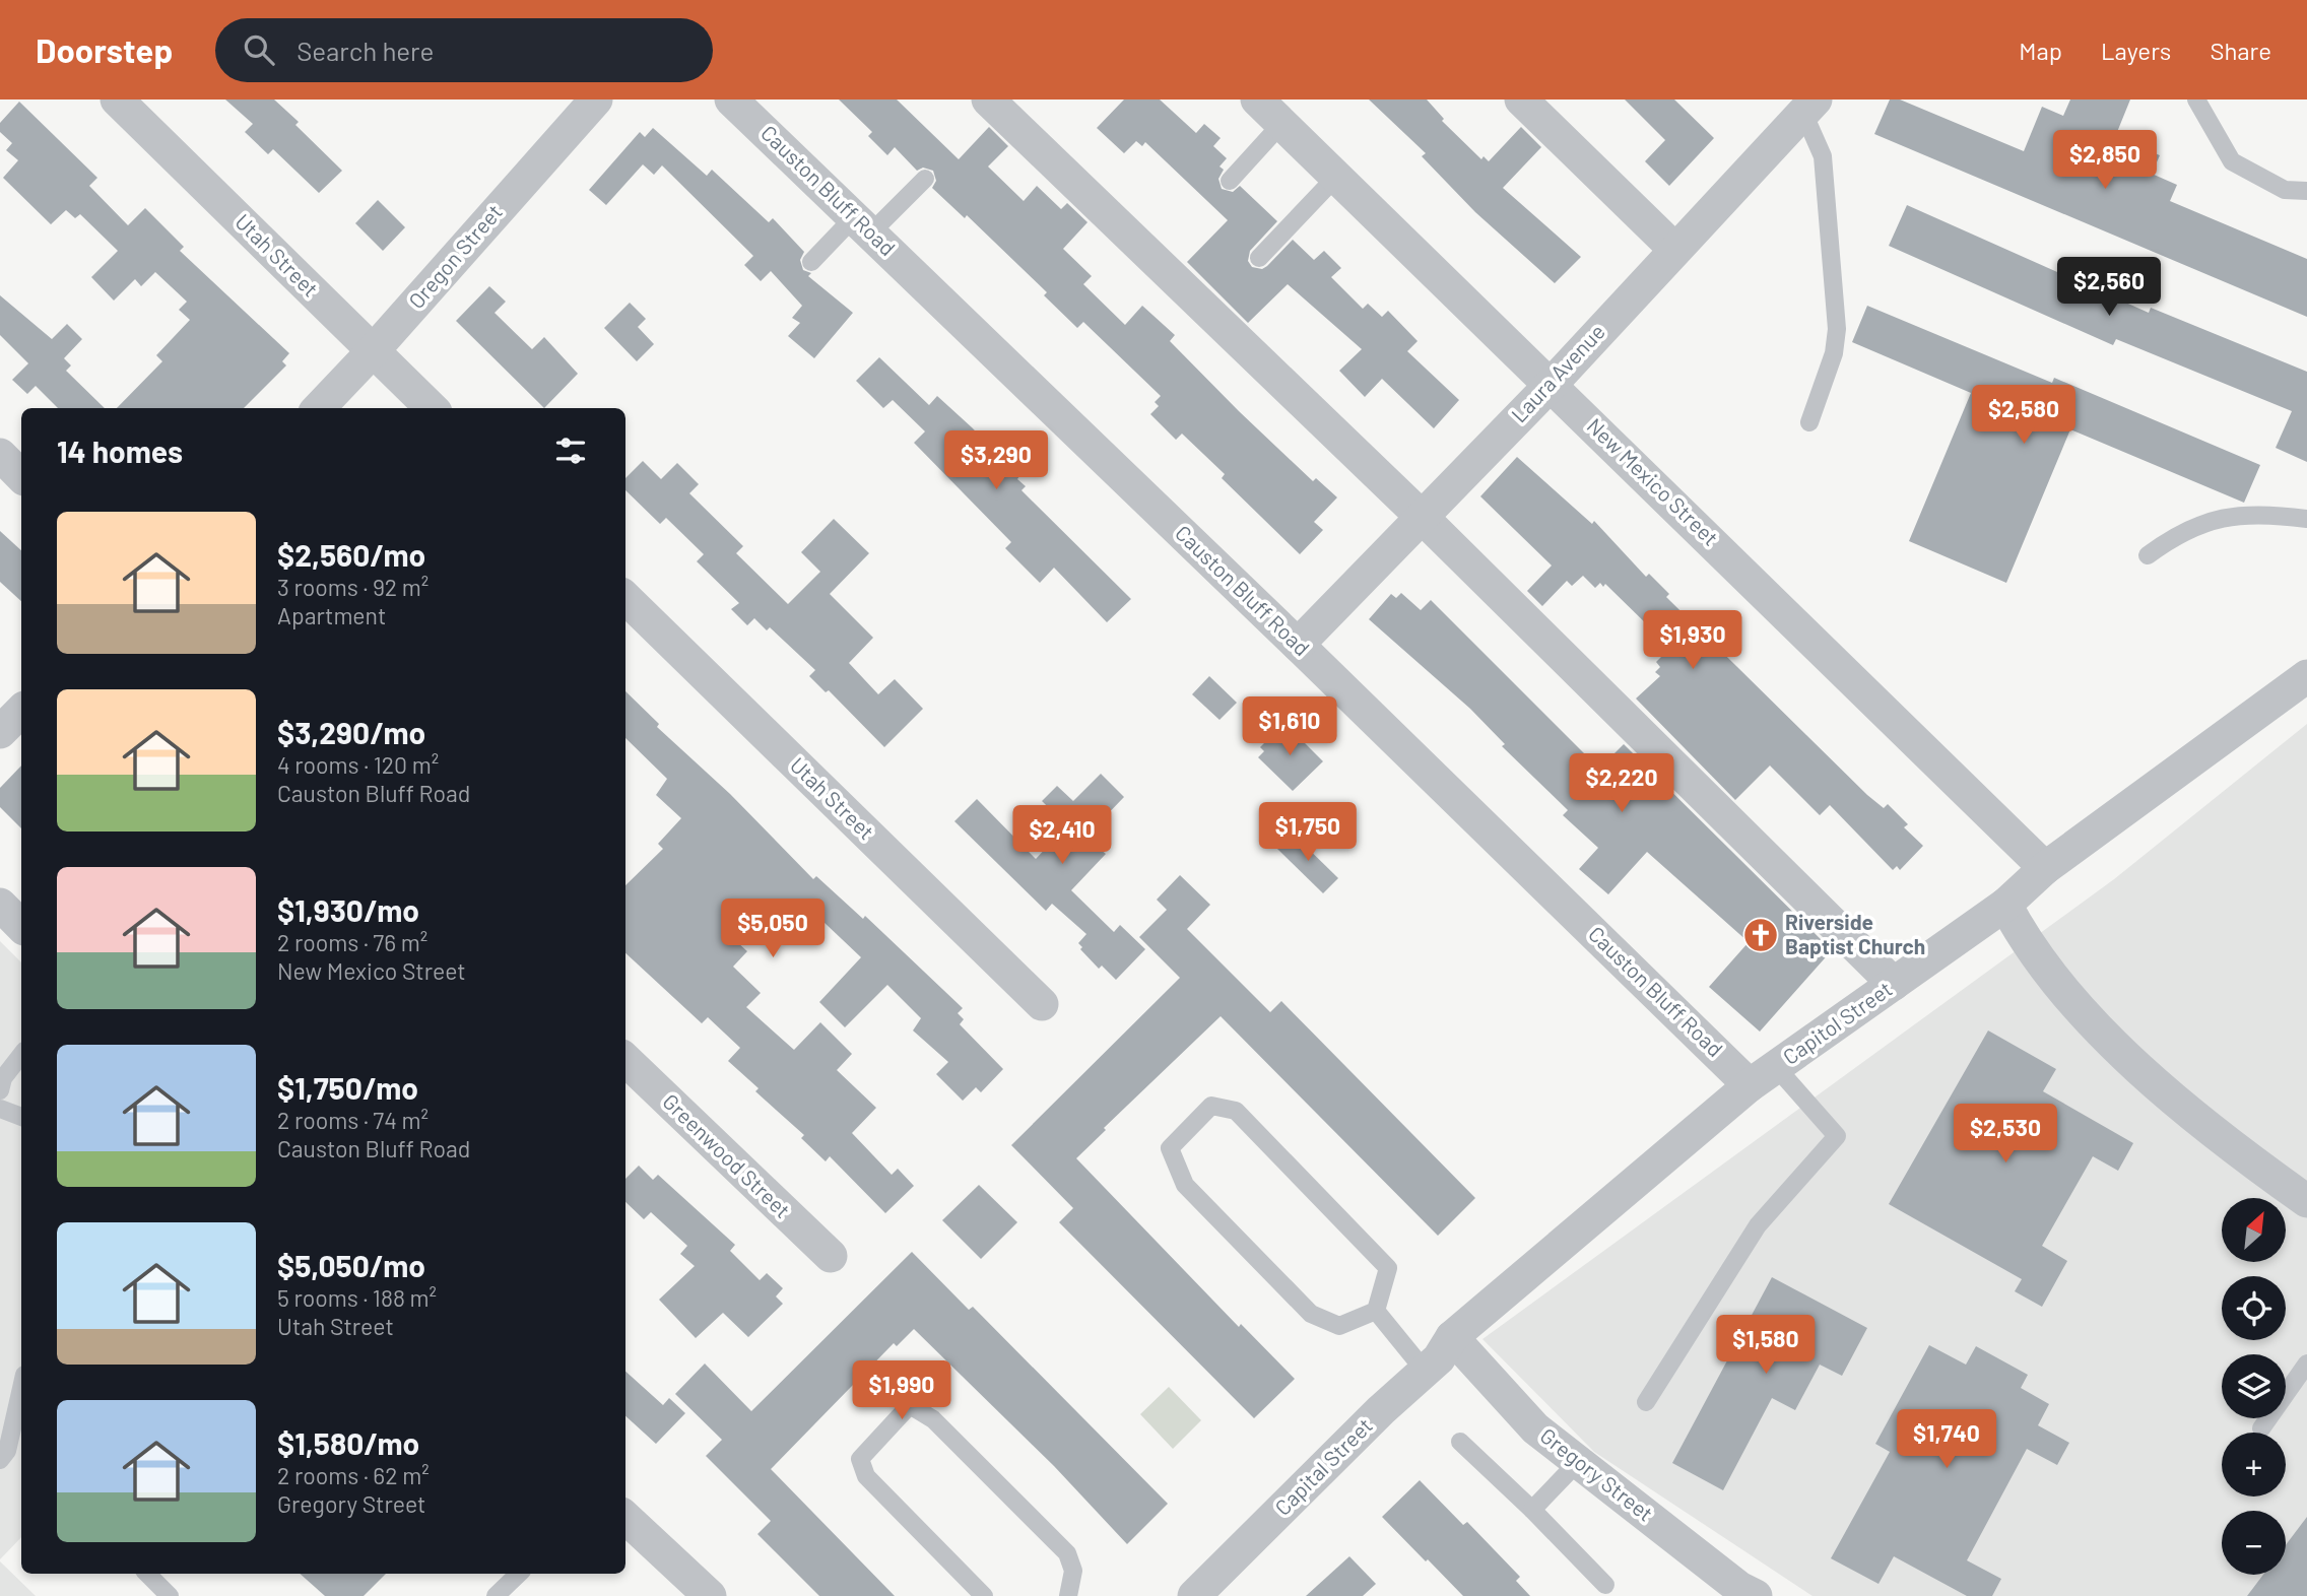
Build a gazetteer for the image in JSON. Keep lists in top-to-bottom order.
{
  "streets": {
    "street": [
      "Causton Bluff Road",
      "Utah Street",
      "Oregon Street",
      "Laura Avenue",
      "New Mexico Street",
      "Capitol Street",
      "Greenwood Street",
      "Capital Street",
      "Gregory Street"
    ]
  },
  "crossings": [
    ["Causton Bluff Road", "Laura Avenue"],
    ["Causton Bluff Road", "Capitol Street"],
    ["Utah Street", "Oregon Street"],
    ["Laura Avenue", "New Mexico Street"],
    ["New Mexico Street", "Capitol Street"],
    ["Capitol Street", "Capital Street"],
    ["Capitol Street", "Gregory Street"],
    ["Capital Street", "Gregory Street"]
  ],
  "places": {
    "church": ["Riverside Baptist Church"]
  },
  "north": "top right",
  "page": {
    "header": "Doorstep",
    "search": "Search here",
    "nav": ["Map", "Layers", "Share"],
    "price": [
      "$2,850",
      "$2,560",
      "$2,580",
      "$3,290",
      "$1,930",
      "$1,610",
      "$2,220",
      "$1,750",
      "$2,410",
      "$5,050",
      "$2,530",
      "$1,580",
      "$1,990",
      "$1,740"
    ],
    "heading": "14 homes",
    "list": [
      {
        "name": "$2,560/mo",
        "note": "3 rooms · 92 m² · Apartment"
      },
      {
        "name": "$3,290/mo",
        "note": "4 rooms · 120 m² · Causton Bluff Road"
      },
      {
        "name": "$1,930/mo",
        "note": "2 rooms · 76 m² · New Mexico Street"
      },
      {
        "name": "$1,750/mo",
        "note": "2 rooms · 74 m² · Causton Bluff Road"
      },
      {
        "name": "$5,050/mo",
        "note": "5 rooms · 188 m² · Utah Street"
      },
      {
        "name": "$1,580/mo",
        "note": "2 rooms · 62 m² · Gregory Street"
      }
    ],
    "map_buttons": ["+", "−"]
  }
}
